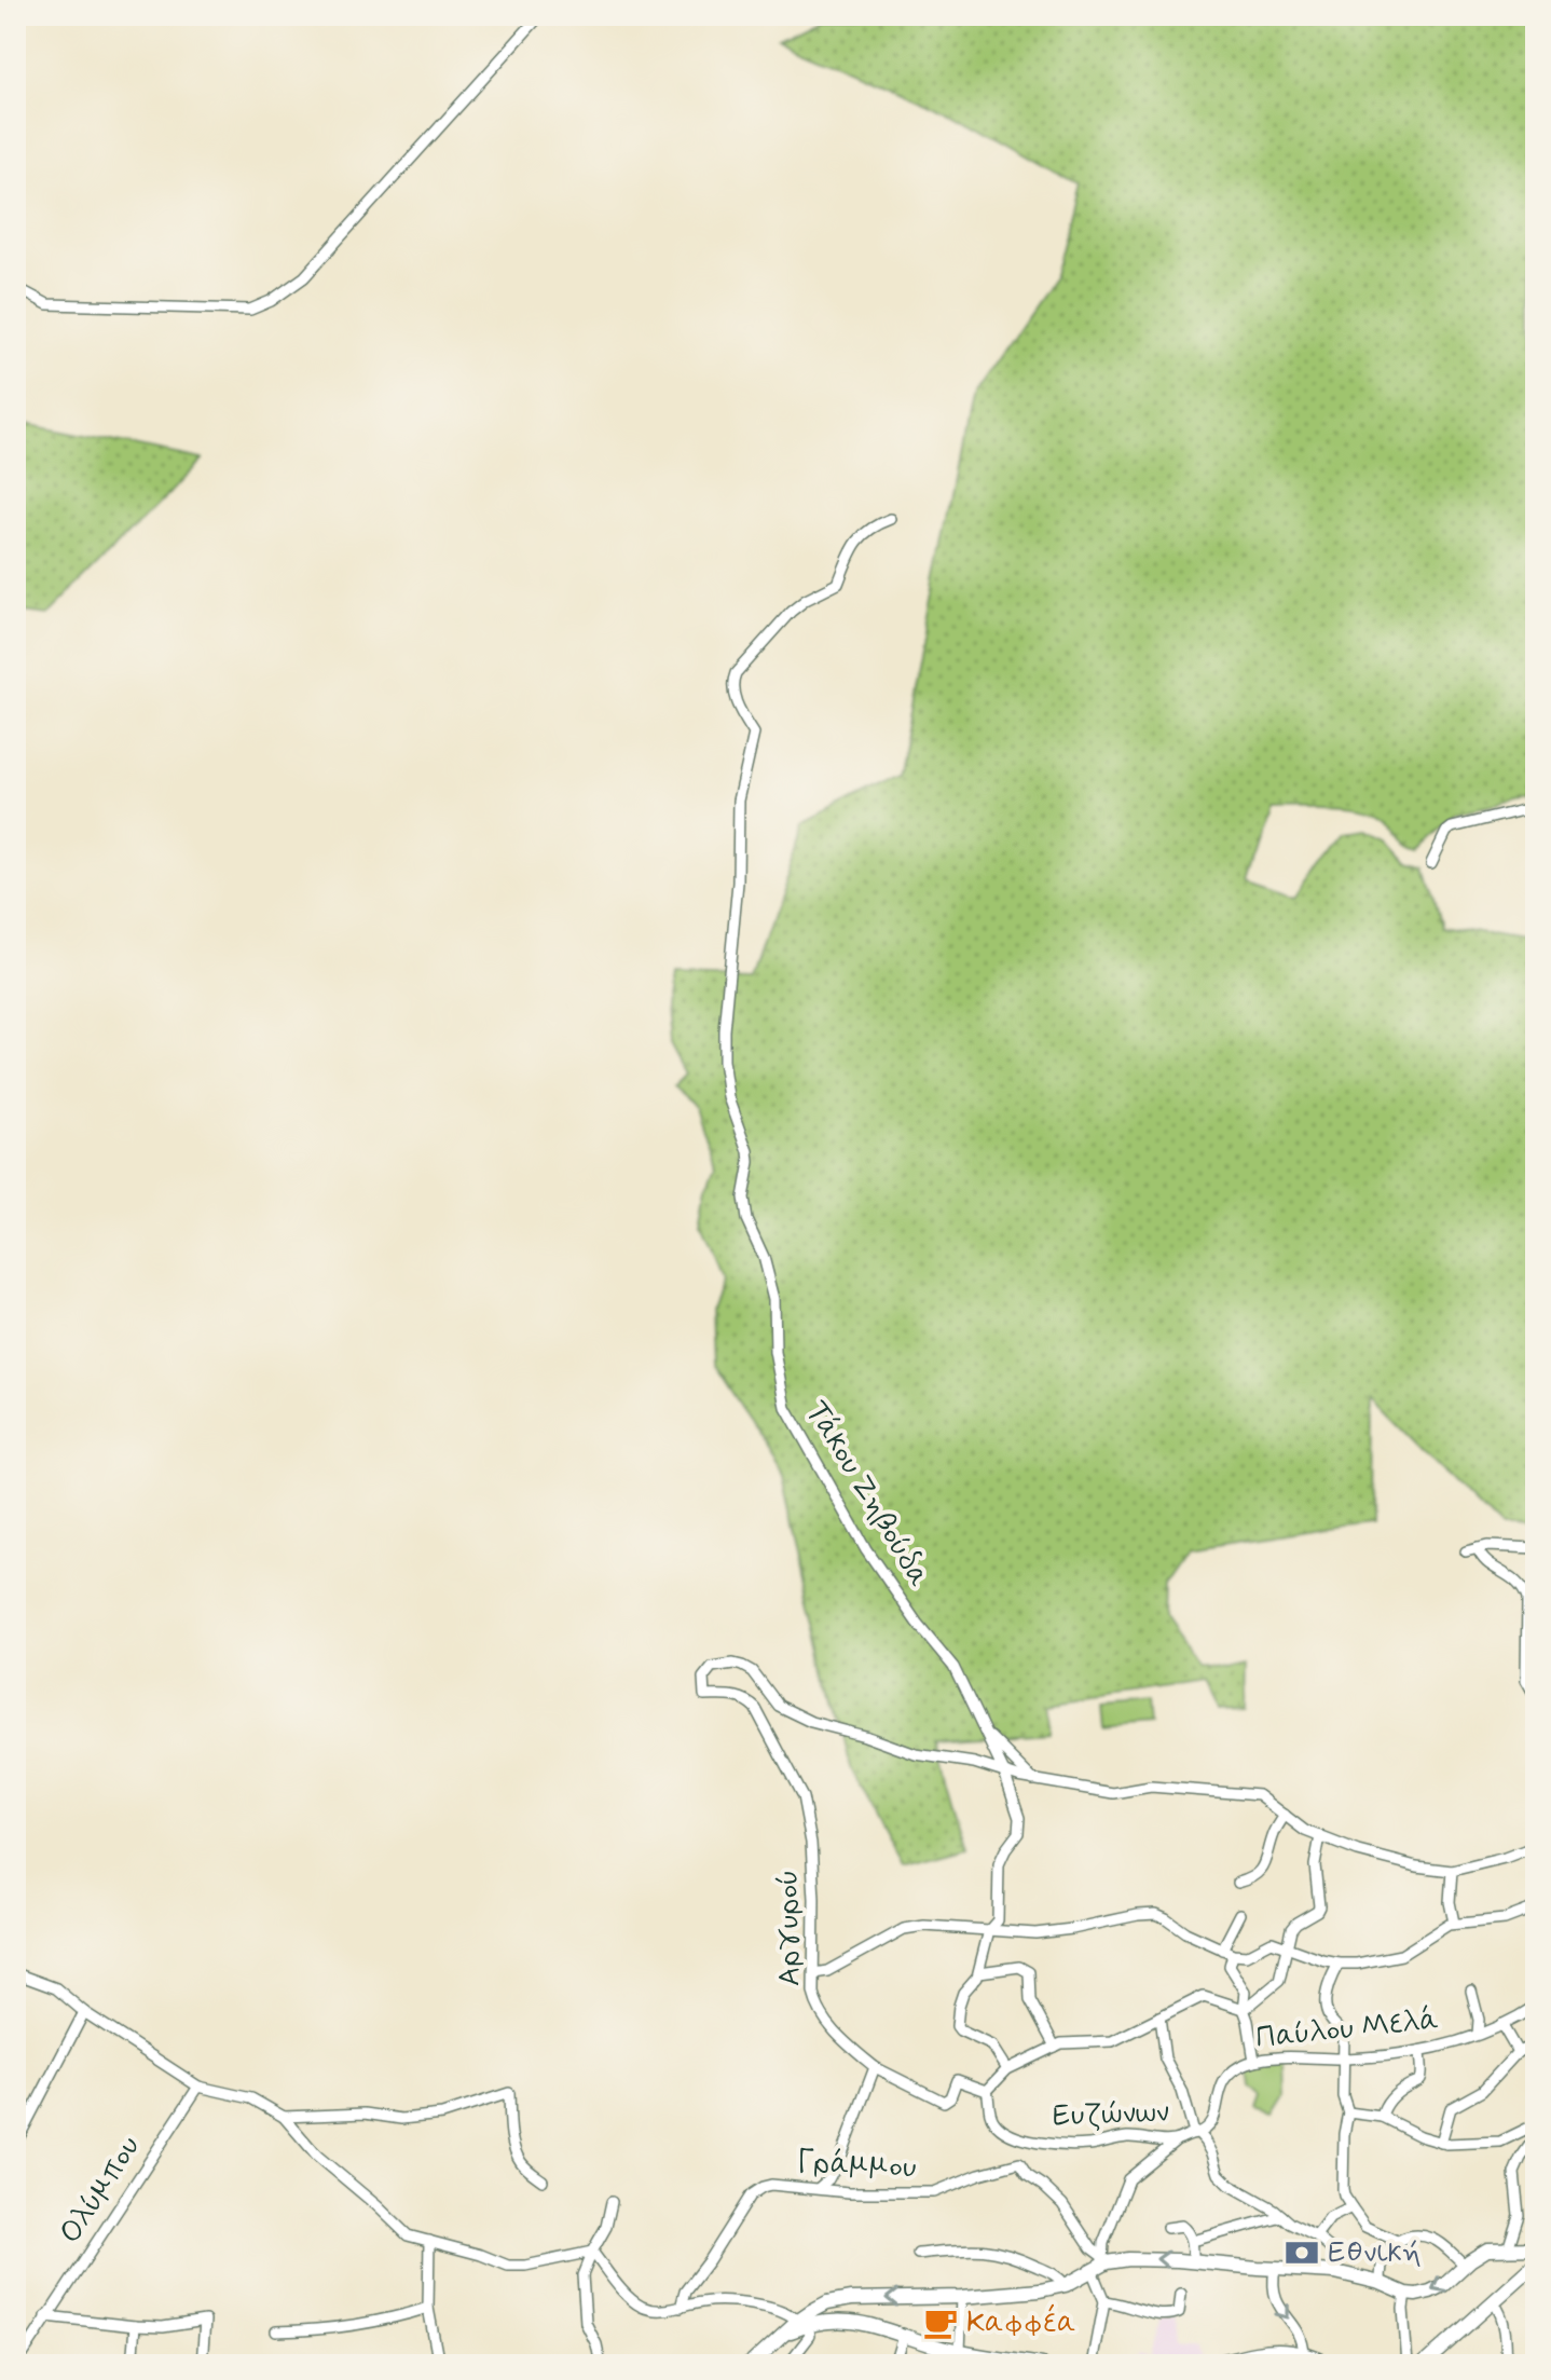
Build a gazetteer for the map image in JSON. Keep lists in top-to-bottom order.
{
  "streets": {
    "street": [
      "Τάκου Ζηβούδα",
      "Αργυρού",
      "Παύλου Μελά",
      "Ευζώνων",
      "Γράμμου",
      "Ολύμπου"
    ]
  },
  "crossings": [
    ["Τάκου Ζηβούδα", "Αργυρού"],
    ["Παύλου Μελά", "Ευζώνων"]
  ],
  "places": {
    "bank": ["Εθνική"],
    "cafe": ["Καφφέα"]
  }
}
